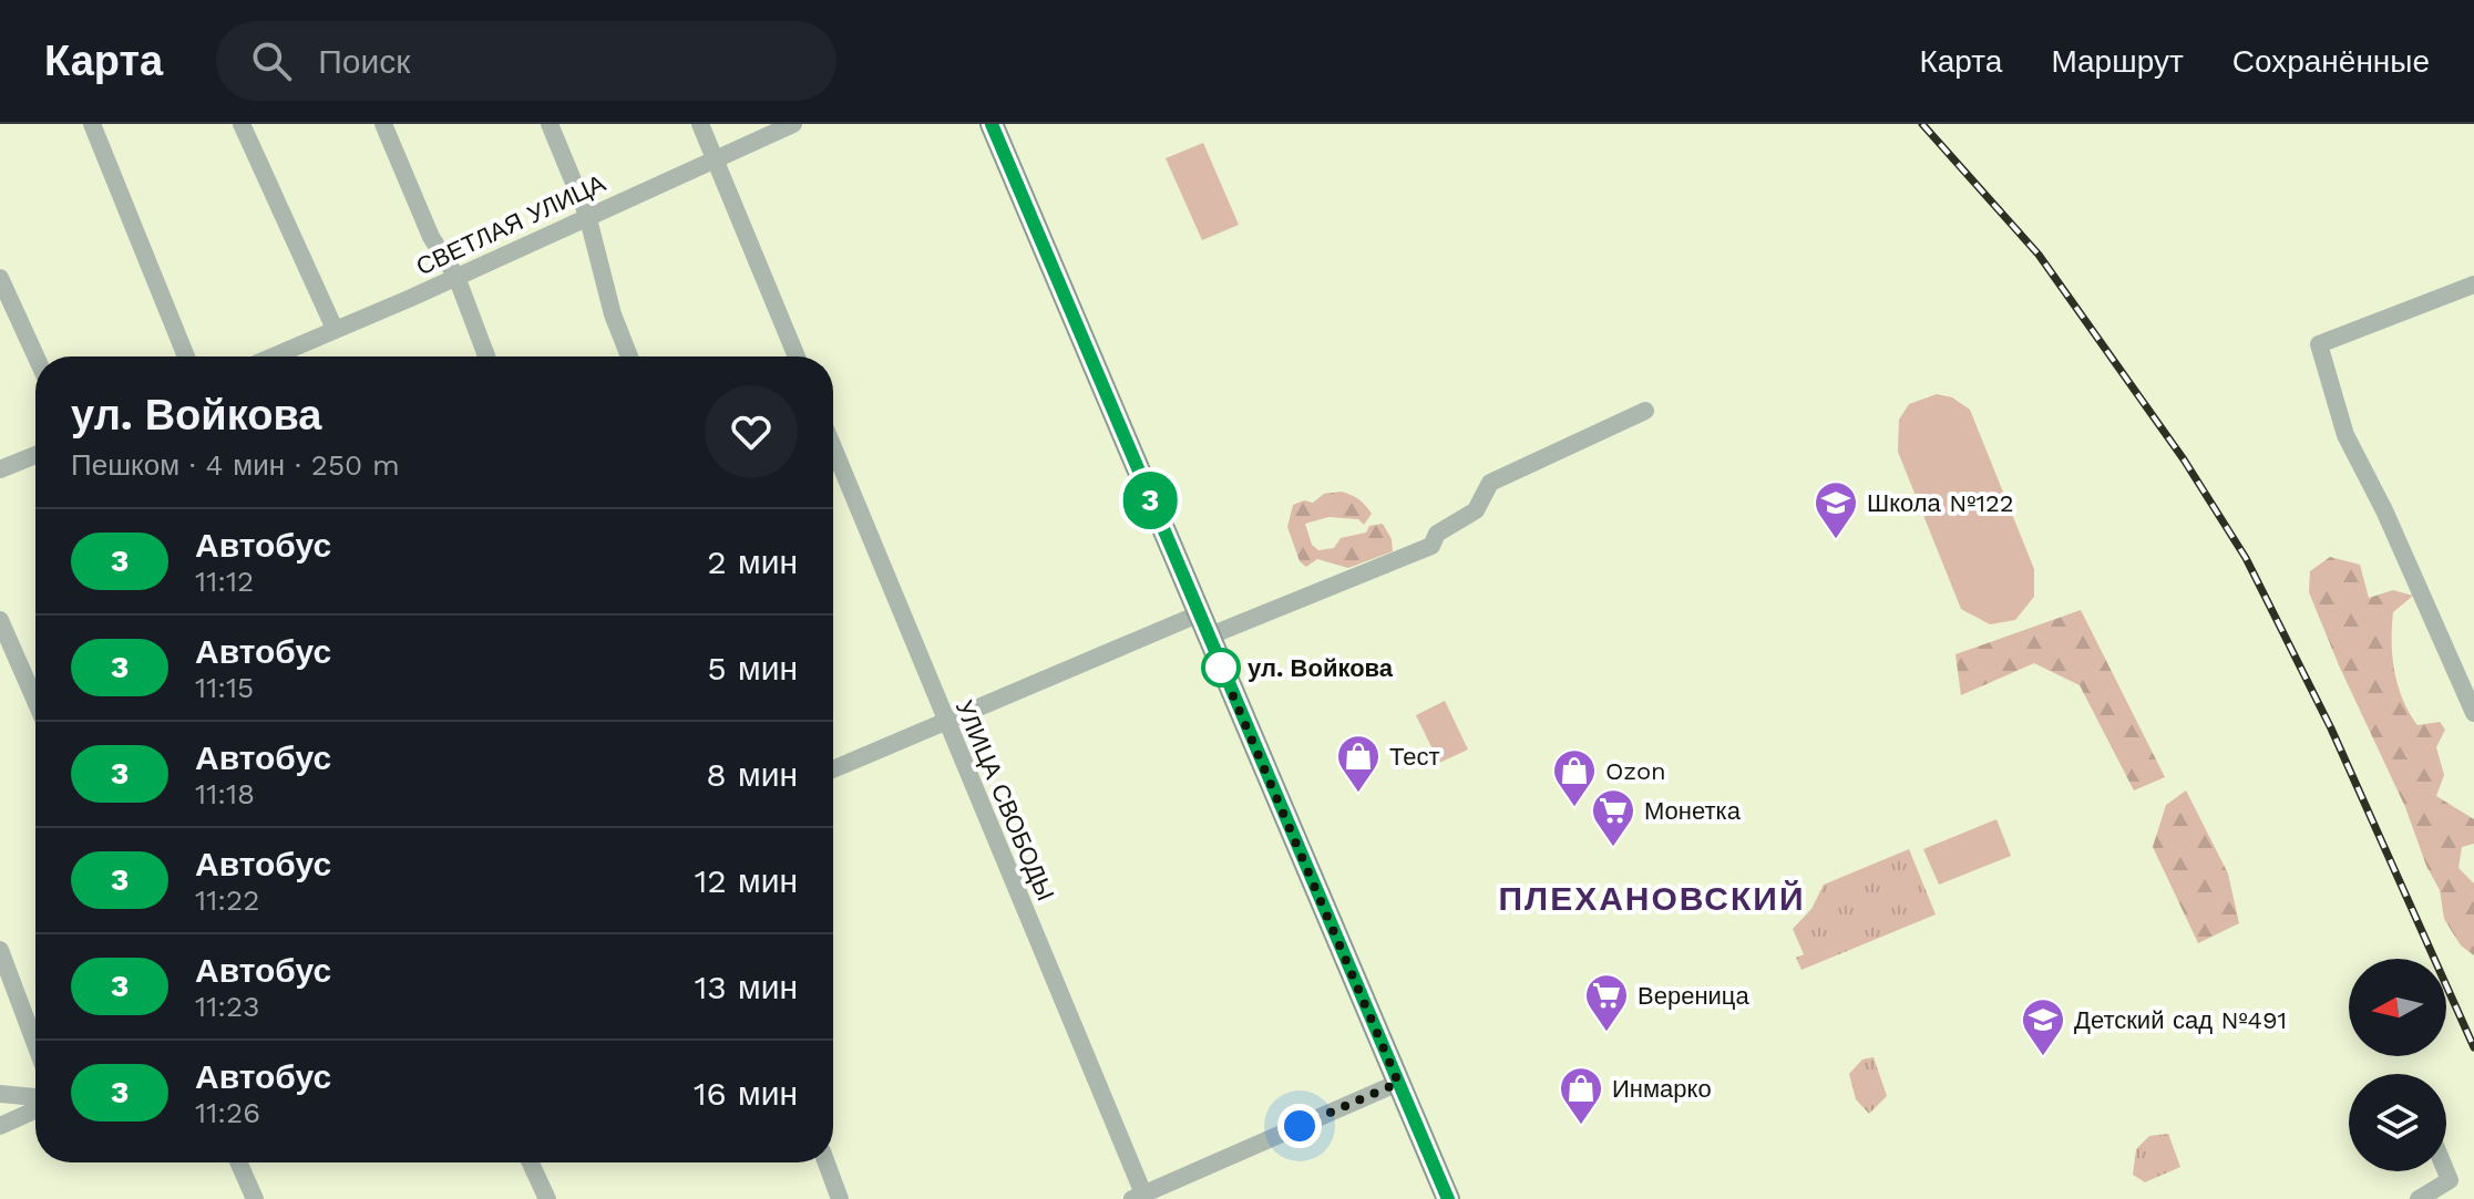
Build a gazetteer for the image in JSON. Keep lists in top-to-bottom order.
{
  "streets": {
    "street": ["СВЕТЛАЯ УЛИЦА", "УЛИЦА СВОБОДЫ"]
  },
  "districts": ["ПЛЕХАНОВСКИЙ"],
  "places": {
    "school or university": ["Школа №122", "Детский сад №491"],
    "other": ["ул. Войкова"],
    "shop": ["Тест", "Ozon", "Инмарко"],
    "supermarket": ["Монетка", "Вереница"]
  },
  "lines": ["bus line 3"],
  "north": "left",
  "page": {
    "header": "Карта",
    "search": "Поиск",
    "nav": ["Карта", "Маршрут", "Сохранённые"],
    "on_map": "3",
    "heading": ["ул. Войкова", "Пешком · 4 мин · 250 m"],
    "list": [
      {
        "mark": "3",
        "name": "Автобус",
        "note": "11:12",
        "value": "2 мин"
      },
      {
        "mark": "3",
        "name": "Автобус",
        "note": "11:15",
        "value": "5 мин"
      },
      {
        "mark": "3",
        "name": "Автобус",
        "note": "11:18",
        "value": "8 мин"
      },
      {
        "mark": "3",
        "name": "Автобус",
        "note": "11:22",
        "value": "12 мин"
      },
      {
        "mark": "3",
        "name": "Автобус",
        "note": "11:23",
        "value": "13 мин"
      },
      {
        "mark": "3",
        "name": "Автобус",
        "note": "11:26",
        "value": "16 мин"
      }
    ]
  }
}
